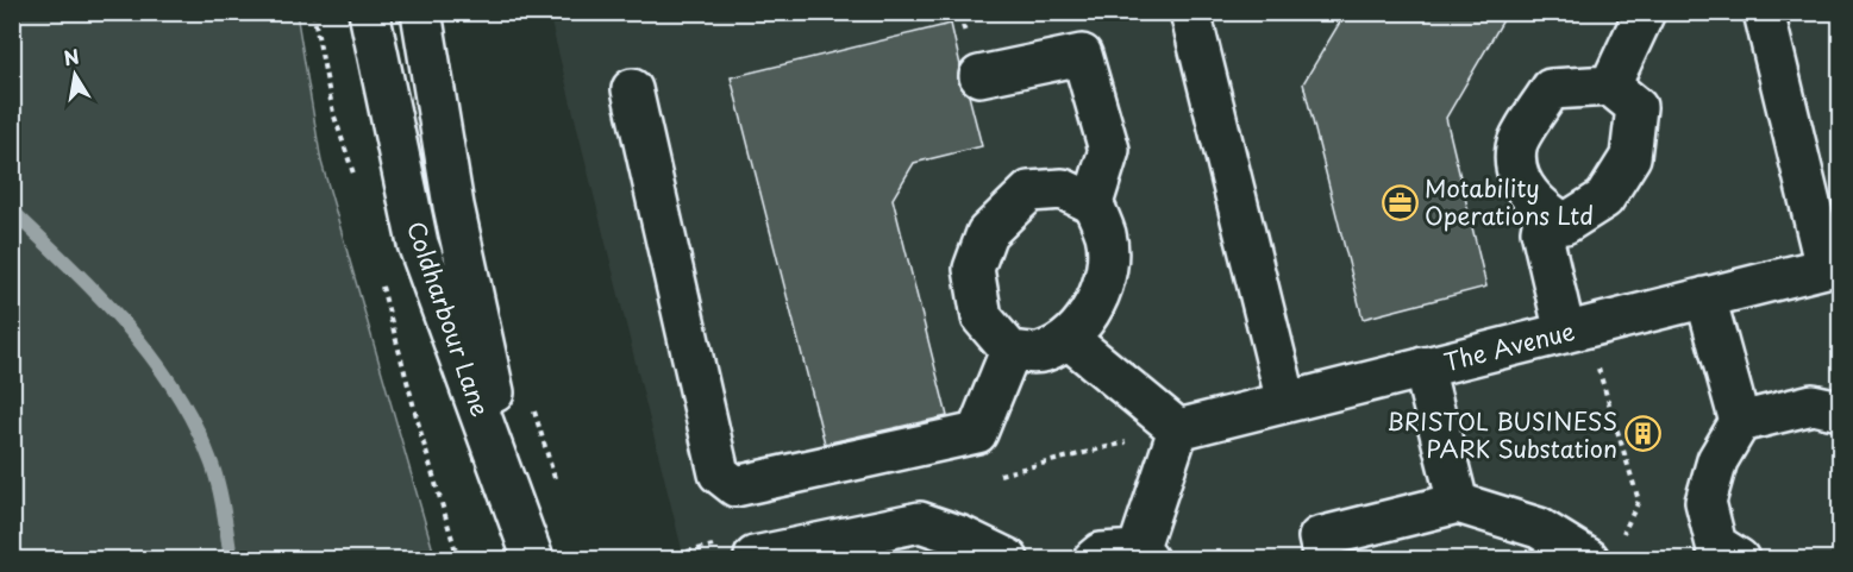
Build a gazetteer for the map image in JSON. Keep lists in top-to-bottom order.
{
  "streets": {
    "street": ["Coldharbour Lane", "The Avenue"]
  },
  "places": {
    "office": ["Motability Operations Ltd"],
    "building": ["BRISTOL BUSINESS PARK Substation"]
  },
  "north": "top"
}
